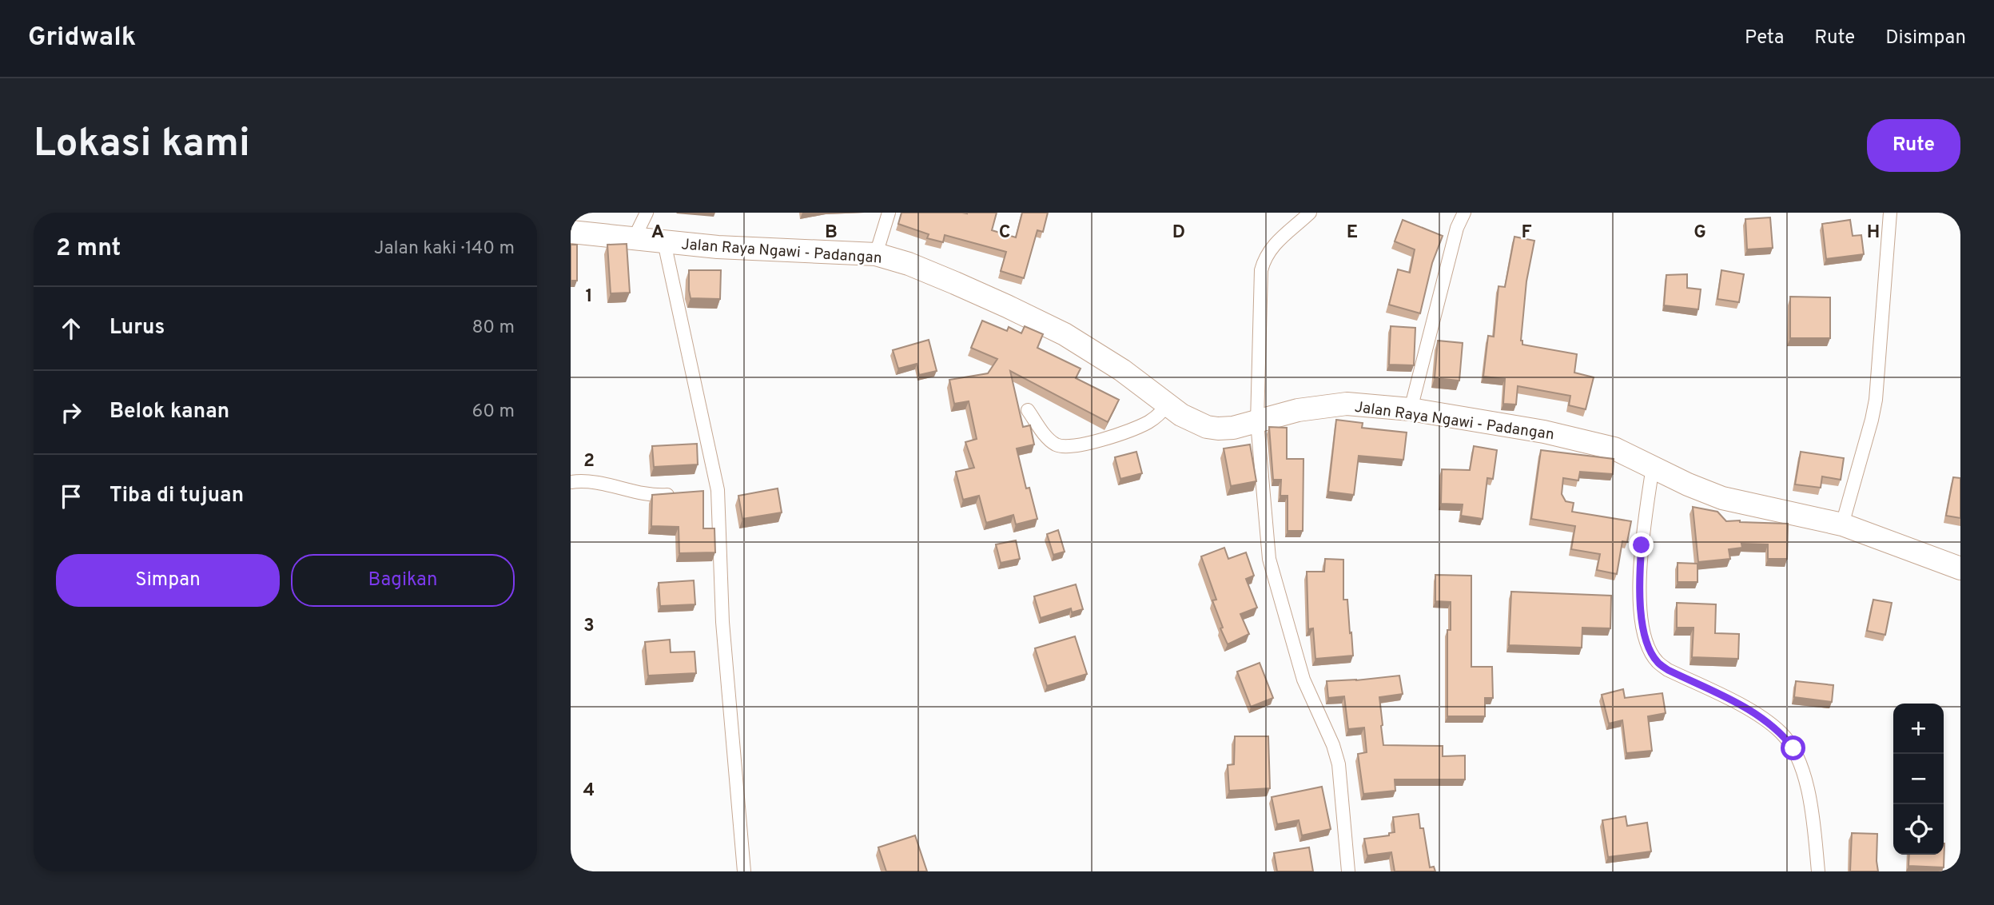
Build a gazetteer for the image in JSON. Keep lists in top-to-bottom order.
{
  "streets": {
    "highway": ["Jalan Raya Ngawi - Padangan"]
  },
  "page": {
    "header": "Gridwalk",
    "nav": ["Peta", "Rute", "Disimpan"],
    "buttons": [
      "Rute",
      ["Simpan", "Bagikan"]
    ],
    "title": "Lokasi kami",
    "heading": ["2 mnt", "Jalan kaki · 140 m"],
    "list": [
      ["Lurus", "80 m"],
      ["Belok kanan", "60 m"],
      "Tiba di tujuan"
    ],
    "map_buttons": ["+", "−"]
  },
  "grid": {
    "columns": [
      "A",
      "B",
      "C",
      "D",
      "E",
      "F",
      "G",
      "H"
    ],
    "rows": [
      "1",
      "2",
      "3",
      "4"
    ]
  }
}
